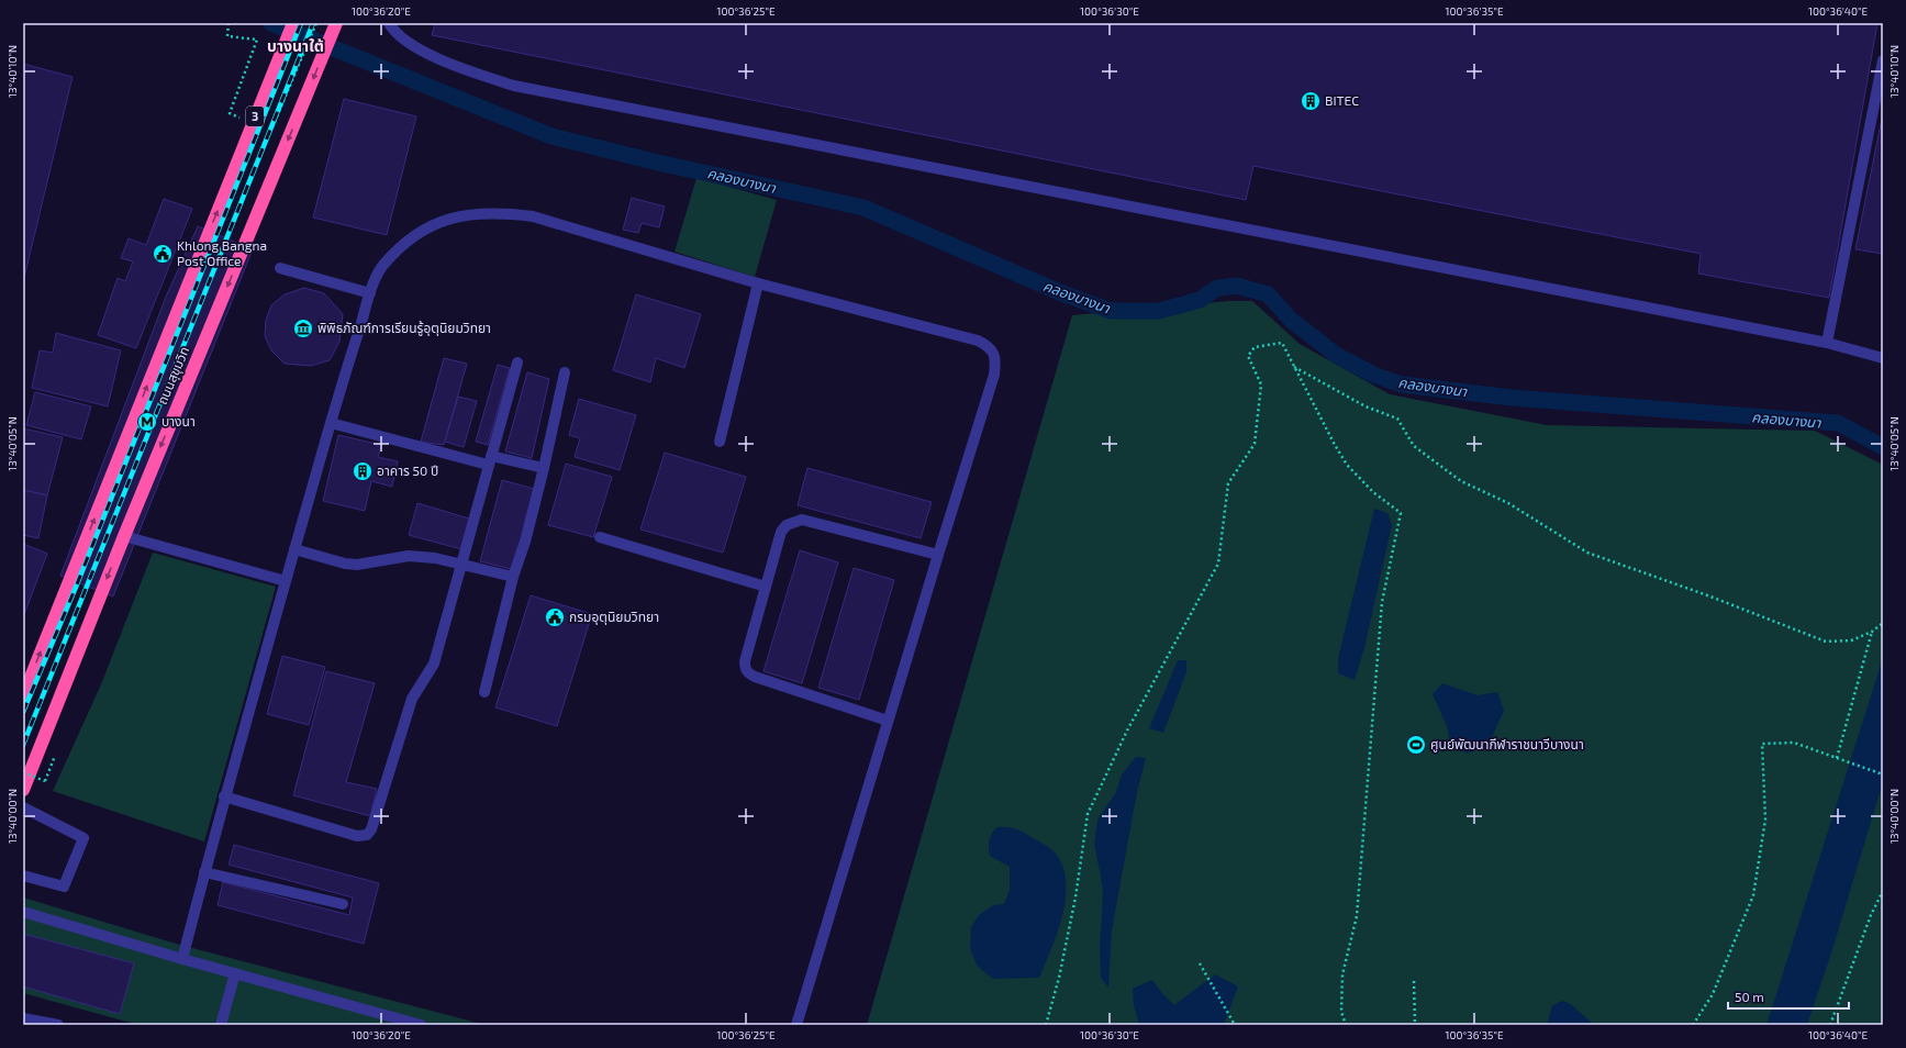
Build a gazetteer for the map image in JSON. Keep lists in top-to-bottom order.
{
  "streets": {
    "highway": ["3", "ถนนสุขุมวิท"]
  },
  "districts": ["บางนาใต้"],
  "water": ["คลองบางนา"],
  "places": {
    "building": ["BITEC", "อาคาร 50 ปี"],
    "public building": ["Khlong Bangna Post Office", "กรมอุตุนิยมวิทยา"],
    "museum": ["พิพิธภัณฑ์การเรียนรู้อุตุนิยมวิทยา"],
    "metro station": ["บางนา"],
    "sports": ["ศูนย์พัฒนากีฬาราชนาวีบางนา"]
  },
  "scale_bar": "50 m",
  "coordinates": [
    "100°36'20\"E",
    "100°36'25\"E",
    "100°36'30\"E",
    "100°36'35\"E",
    "100°36'40\"E",
    "13°40'10\"N",
    "13°40'05\"N",
    "13°40'00\"N"
  ]
}
